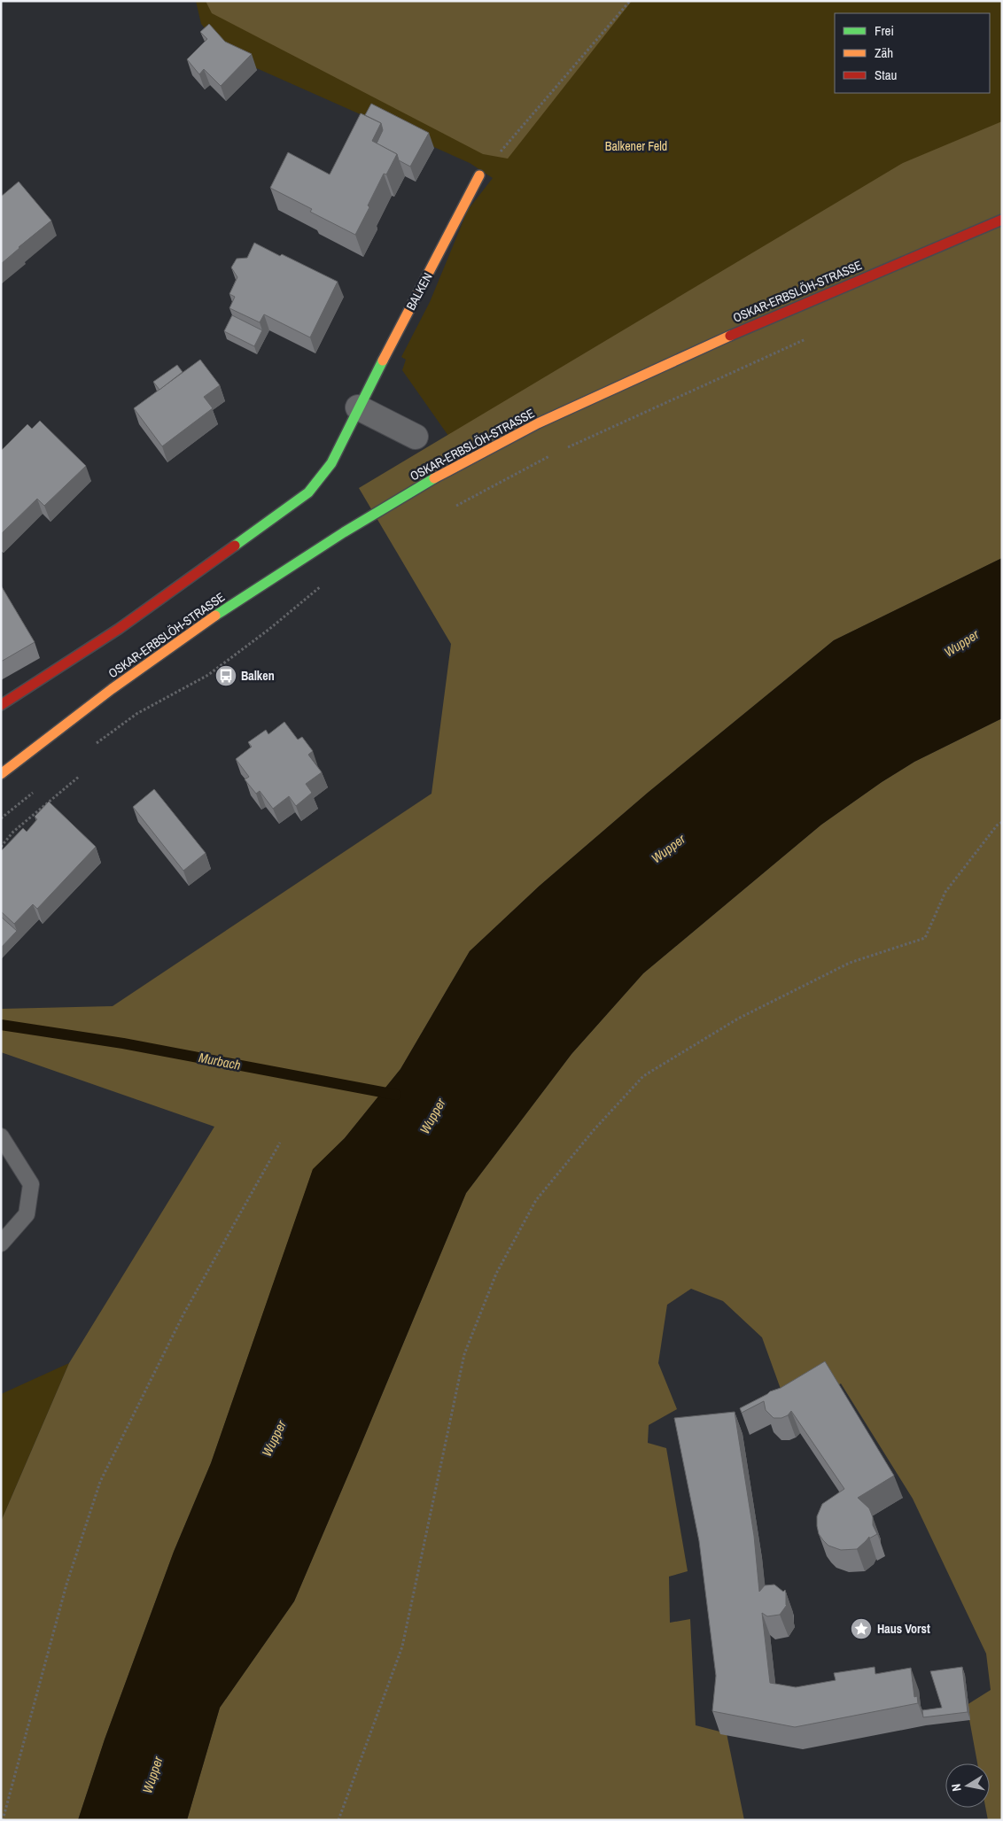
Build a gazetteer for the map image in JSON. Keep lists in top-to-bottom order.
{
  "streets": {
    "main road": ["BALKEN", "OSKAR-ERBSLÖH-STRASSE"]
  },
  "water": ["Wupper", "Murbach"],
  "parks": ["Balkener Feld"],
  "places": {
    "bus stop": ["Balken"],
    "place": ["Haus Vorst"]
  },
  "legend": ["Frei", "Zäh", "Stau"],
  "north": "left"
}
